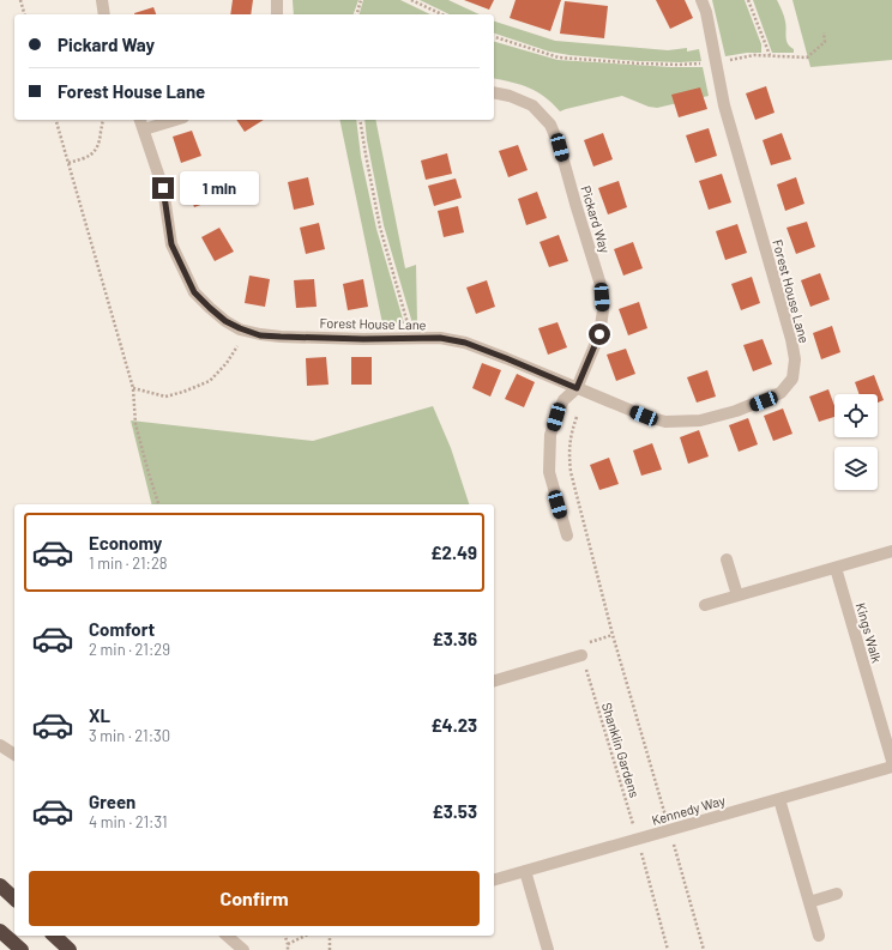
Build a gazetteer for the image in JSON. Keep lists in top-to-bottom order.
{
  "streets": {
    "street": [
      "Pickard Way",
      "Forest House Lane",
      "Kings Walk",
      "Kennedy Way"
    ],
    "path": ["Shanklin Gardens"]
  },
  "crossings": [
    ["Pickard Way", "Forest House Lane"],
    ["Pickard Way", "Shanklin Gardens"],
    ["Forest House Lane", "Shanklin Gardens"],
    ["Shanklin Gardens", "Kennedy Way"]
  ],
  "page": {
    "banner": ["Pickard Way", "Forest House Lane"],
    "bubble": "1 min",
    "list": [
      {
        "name": "Economy",
        "note": "1 min · 21:28",
        "value": "£2.49"
      },
      {
        "name": "Comfort",
        "note": "2 min · 21:29",
        "value": "£3.36"
      },
      {
        "name": "XL",
        "note": "3 min · 21:30",
        "value": "£4.23"
      },
      {
        "name": "Green",
        "note": "4 min · 21:31",
        "value": "£3.53"
      }
    ],
    "buttons": "Confirm"
  }
}
